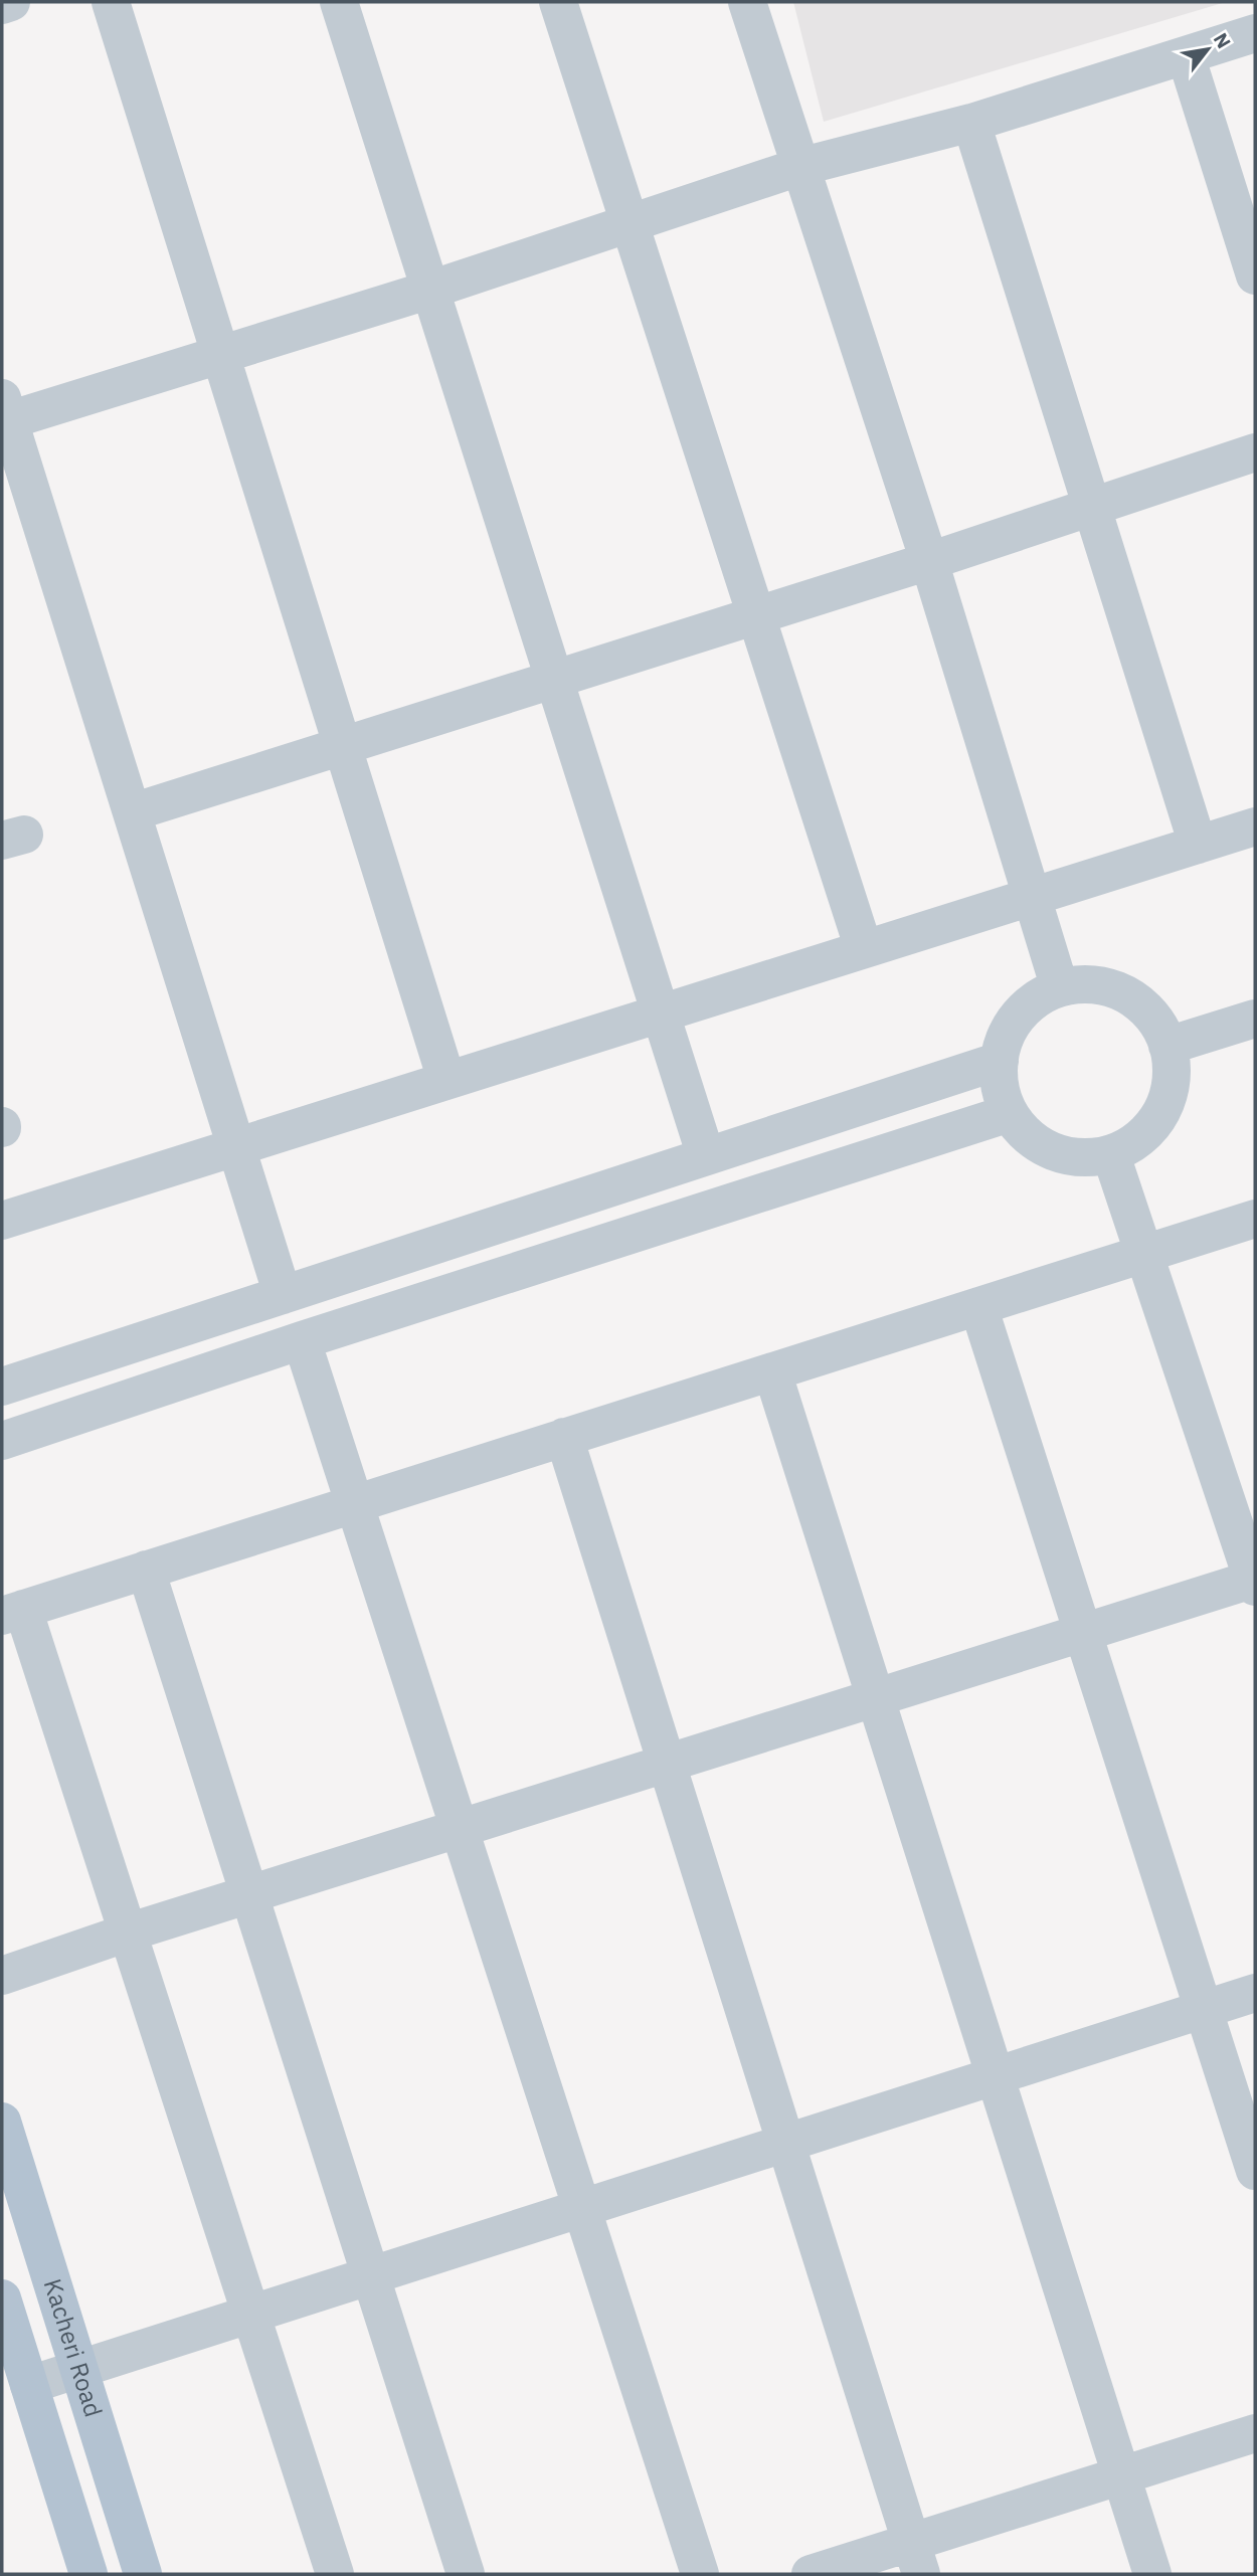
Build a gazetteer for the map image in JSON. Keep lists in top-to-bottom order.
{
  "streets": {
    "main road": ["Kacheri Road"]
  },
  "north": "top right"
}
